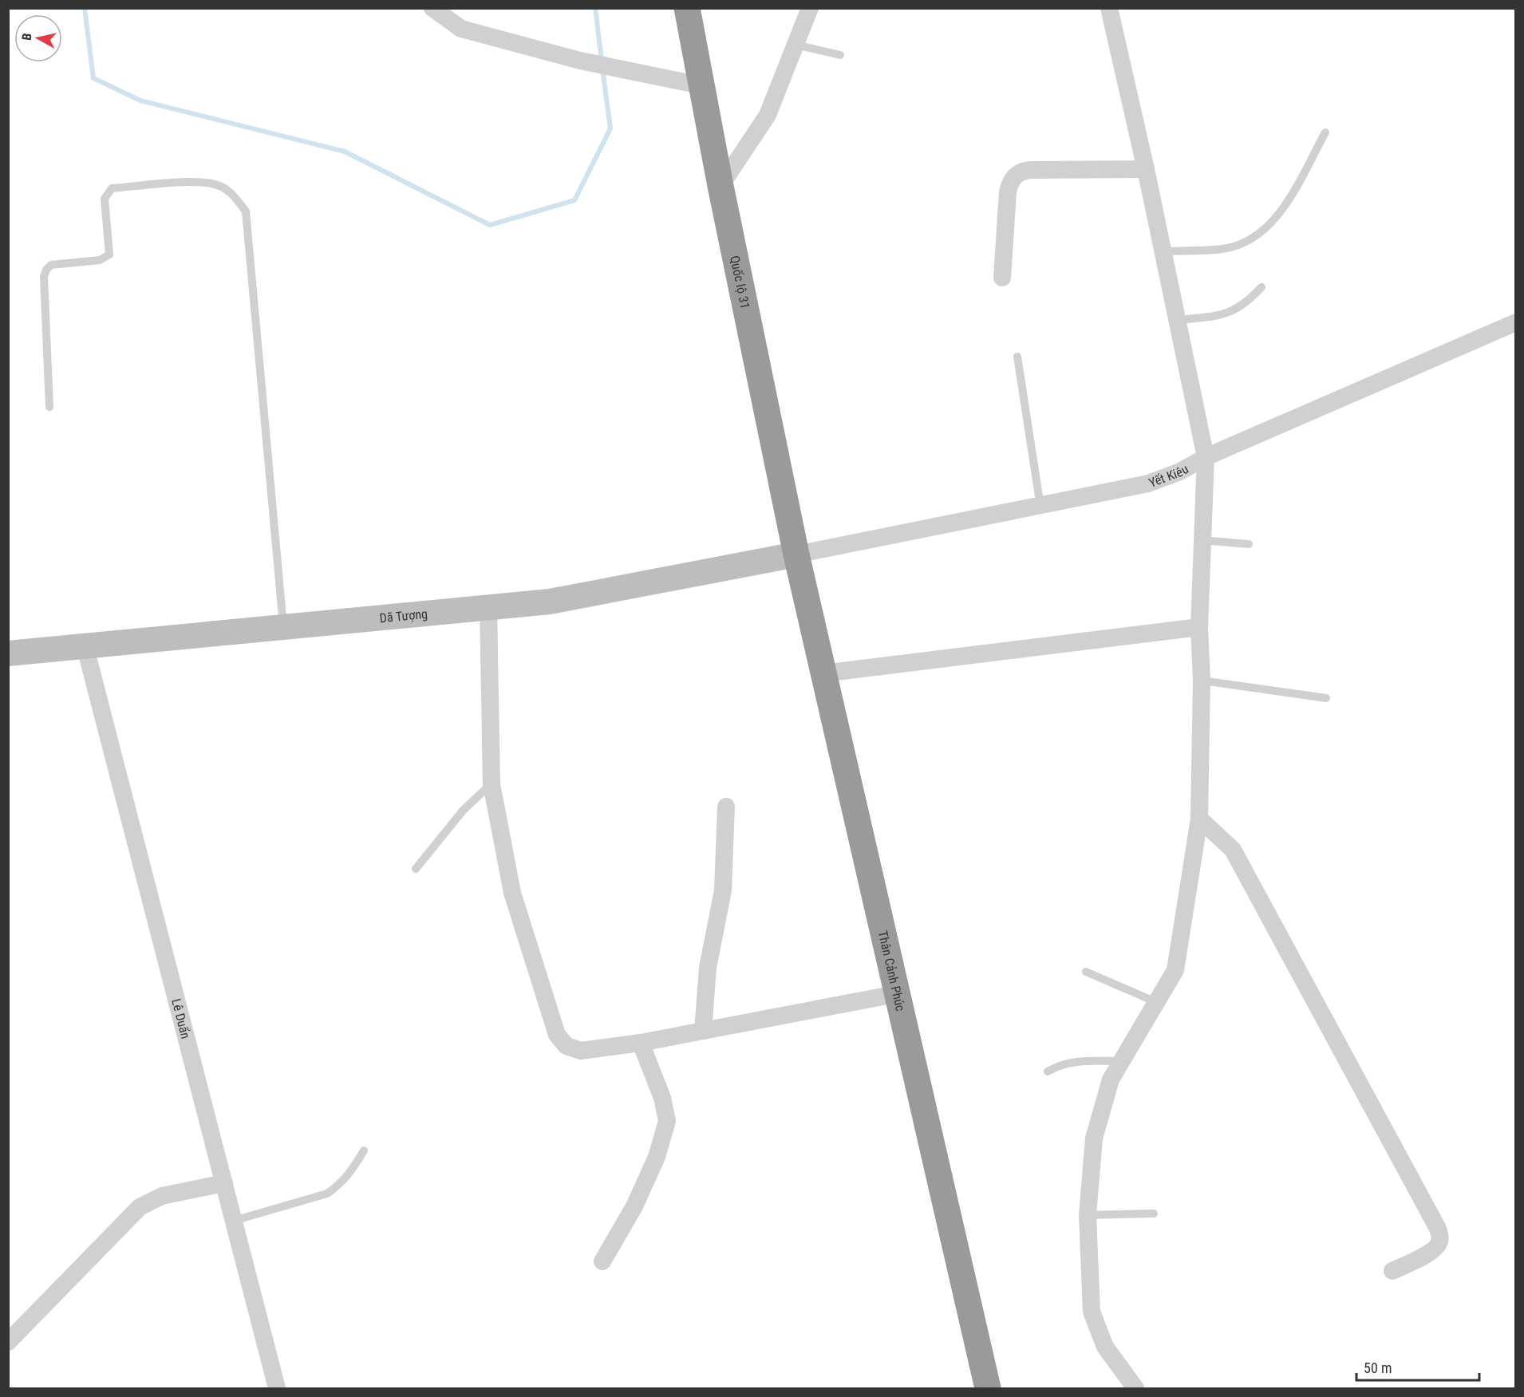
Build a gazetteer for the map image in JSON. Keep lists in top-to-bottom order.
{
  "streets": {
    "highway": ["Quốc lộ 31", "Thân Cảnh Phúc"],
    "street": ["Yết Kiêu", "Dã Tượng", "Lê Duẩn"]
  },
  "crossings": [
    ["Quốc lộ 31", "Yết Kiêu"],
    ["Quốc lộ 31", "Dã Tượng"],
    ["Quốc lộ 31", "Thân Cảnh Phúc"],
    ["Yết Kiêu", "Dã Tượng"],
    ["Yết Kiêu", "Thân Cảnh Phúc"],
    ["Dã Tượng", "Thân Cảnh Phúc"],
    ["Dã Tượng", "Lê Duẩn"]
  ],
  "scale_bar": "50 m",
  "north": "left"
}
